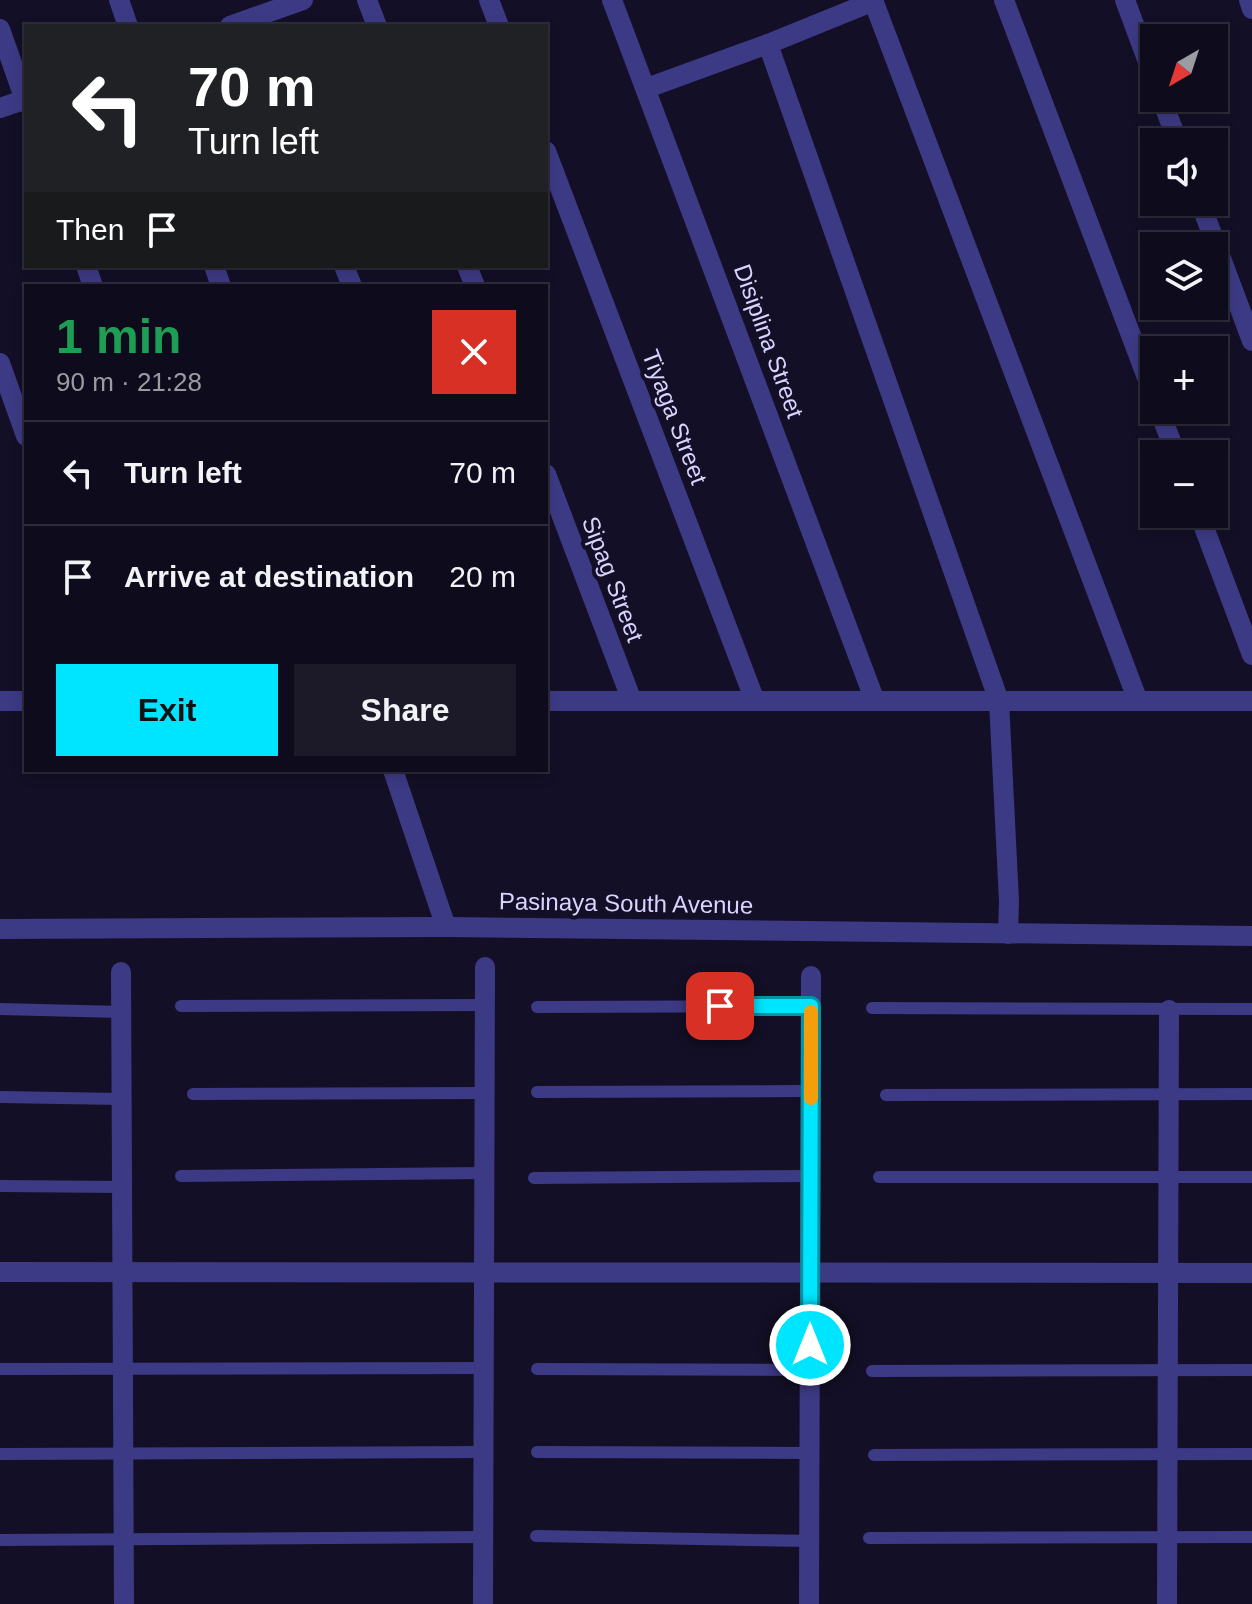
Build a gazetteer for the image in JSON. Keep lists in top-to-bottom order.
{
  "streets": {
    "street": [
      "Disiplina Street",
      "Tiyaga Street",
      "Sipag Street",
      "Pasinaya South Avenue"
    ]
  },
  "north": "bottom left",
  "page": {
    "map_buttons": ["+", "−"],
    "turn": ["70 m", "Turn left"],
    "then": "Then",
    "heading": ["1 min", "90 m · 21:28"],
    "list": [
      {
        "name": "Turn left",
        "value": "70 m"
      },
      {
        "name": "Arrive at destination",
        "value": "20 m"
      }
    ],
    "buttons": ["Exit", "Share"]
  }
}
